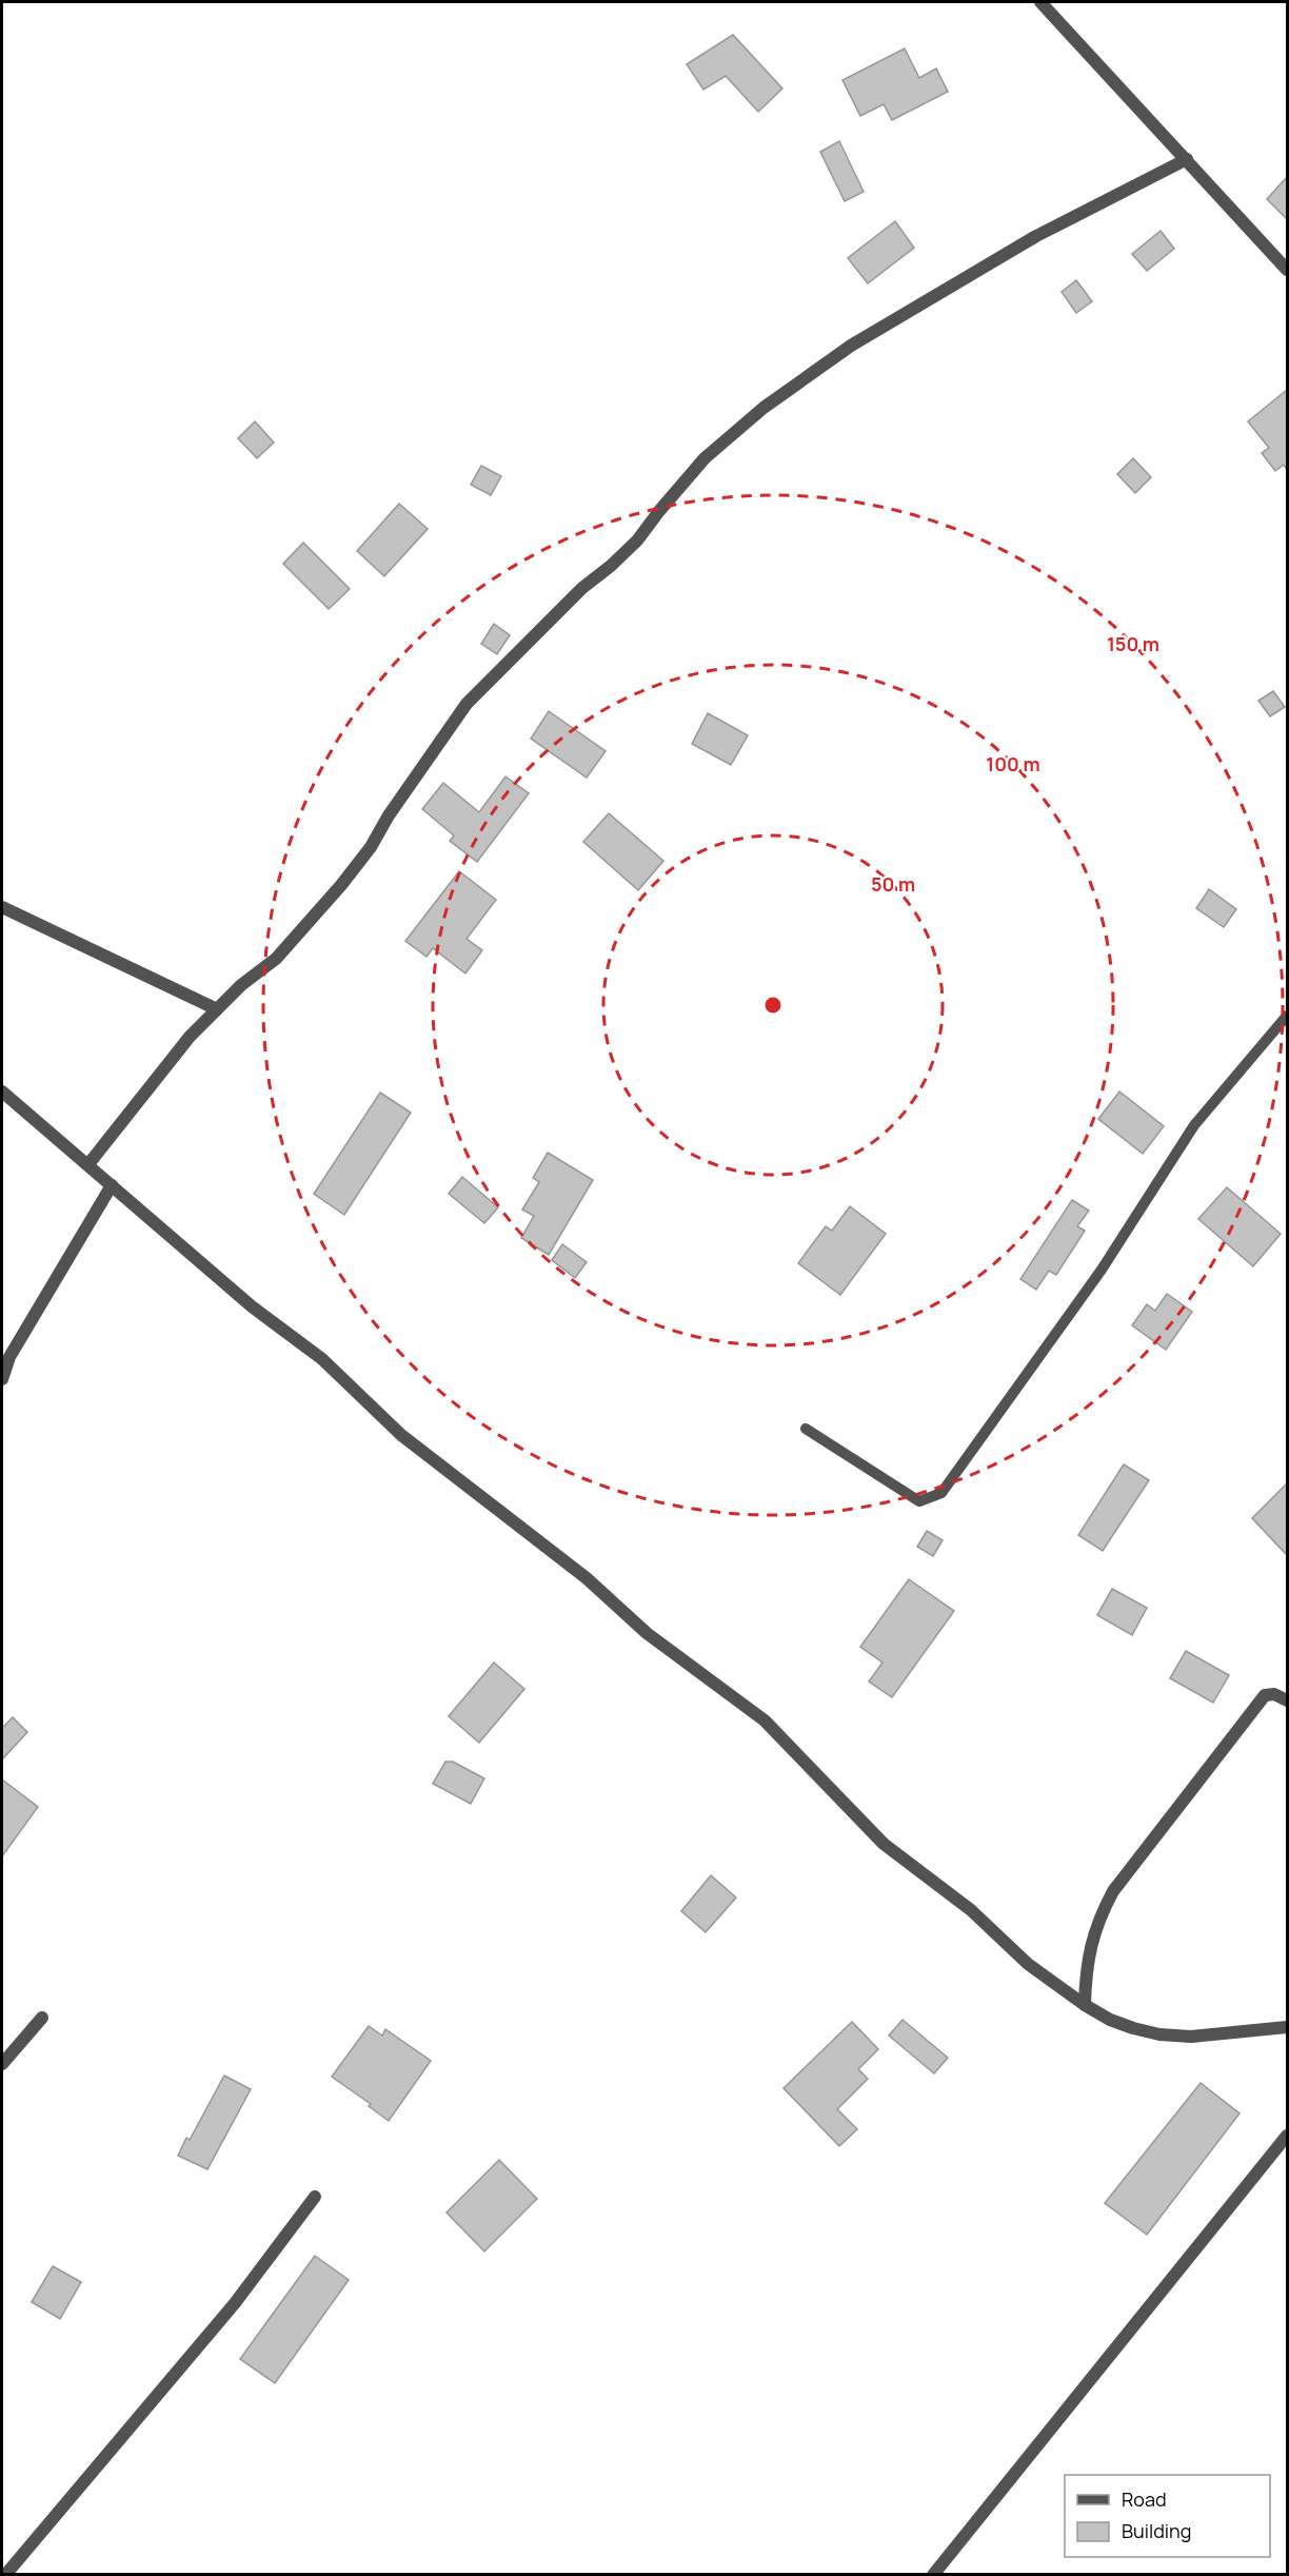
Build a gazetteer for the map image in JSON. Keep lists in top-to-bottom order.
{
  "legend": ["Road", "Building"],
  "rings": ["150 m", "100 m", "50 m"]
}
